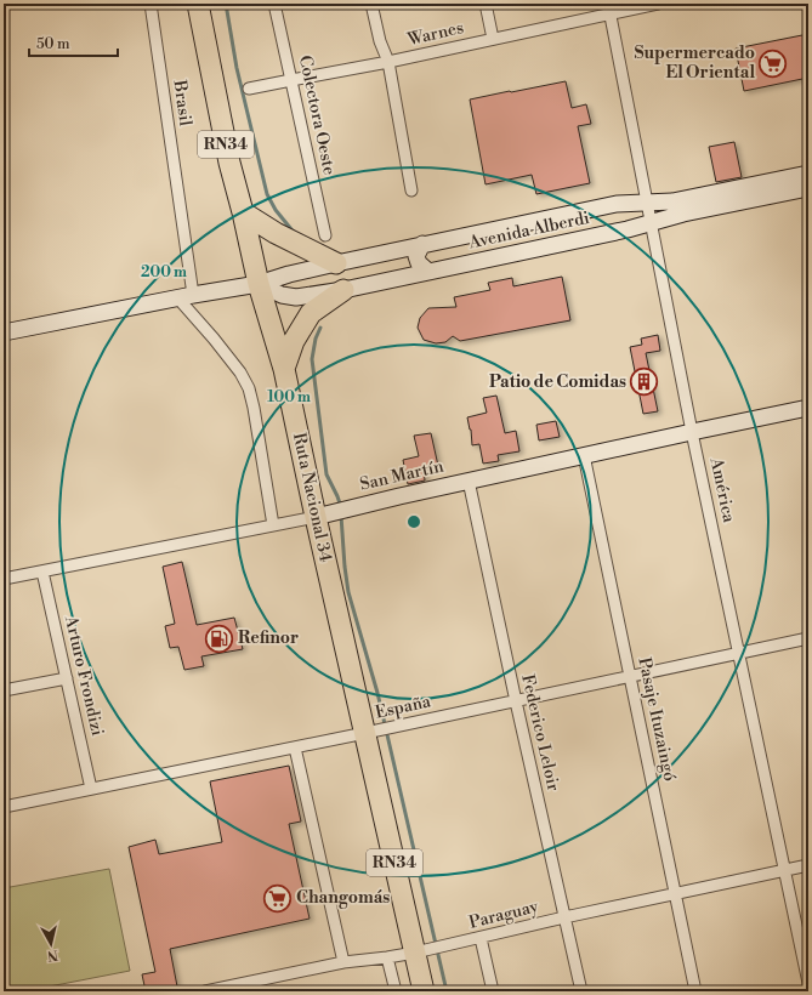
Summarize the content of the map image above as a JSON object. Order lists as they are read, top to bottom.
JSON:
{
  "streets": {
    "highway": ["RN34", "Ruta Nacional 34"],
    "main road": ["Avenida Alberdi", "San Martín"],
    "street": [
      "Warnes",
      "Brasil",
      "Colectora Oeste",
      "América",
      "Arturo Frondizi",
      "España",
      "Pasaje Ituzaingó",
      "Federico Leloir",
      "Paraguay"
    ]
  },
  "crossings": [
    ["Warnes", "Colectora Oeste"],
    ["Warnes", "América"],
    ["Brasil", "Avenida Alberdi"],
    ["Avenida Alberdi", "América"],
    ["Avenida Alberdi", "Ruta Nacional 34"],
    ["San Martín", "América"],
    ["San Martín", "Ruta Nacional 34"],
    ["San Martín", "Arturo Frondizi"],
    ["San Martín", "Pasaje Ituzaingó"],
    ["San Martín", "Federico Leloir"],
    ["América", "España"],
    ["América", "Paraguay"],
    ["Ruta Nacional 34", "España"],
    ["Ruta Nacional 34", "Paraguay"],
    ["Arturo Frondizi", "España"],
    ["España", "Pasaje Ituzaingó"],
    ["España", "Federico Leloir"],
    ["Pasaje Ituzaingó", "Paraguay"],
    ["Federico Leloir", "Paraguay"]
  ],
  "places": {
    "supermarket": ["Supermercado El Oriental", "Changomás"],
    "building": ["Patio de Comidas"],
    "fuel station": ["Refinor"]
  },
  "scale_bar": "50 m",
  "north": "bottom",
  "rings": ["200 m", "100 m"]
}
